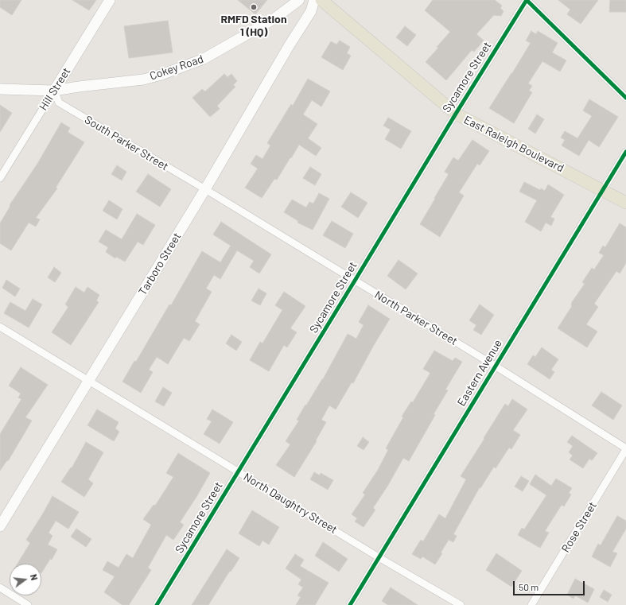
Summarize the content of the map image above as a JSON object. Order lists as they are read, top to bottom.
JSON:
{
  "streets": {
    "main road": ["East Raleigh Boulevard"],
    "street": [
      "Cokey Road",
      "Sycamore Street",
      "Hill Street",
      "South Parker Street",
      "Tarboro Street",
      "North Parker Street",
      "Eastern Avenue",
      "North Daughtry Street",
      "Rose Street"
    ]
  },
  "crossings": [
    ["Cokey Road", "Hill Street"],
    ["Cokey Road", "South Parker Street"],
    ["Sycamore Street", "East Raleigh Boulevard"],
    ["Sycamore Street", "North Parker Street"],
    ["Sycamore Street", "North Daughtry Street"],
    ["Hill Street", "South Parker Street"],
    ["South Parker Street", "Tarboro Street"],
    ["South Parker Street", "North Parker Street"],
    ["East Raleigh Boulevard", "Eastern Avenue"],
    ["Tarboro Street", "North Parker Street"],
    ["Tarboro Street", "North Daughtry Street"],
    ["North Parker Street", "Eastern Avenue"],
    ["North Parker Street", "Rose Street"],
    ["Eastern Avenue", "North Daughtry Street"]
  ],
  "places": ["RMFD Station 1 (HQ)"],
  "scale_bar": "50 m",
  "north": "right"
}
